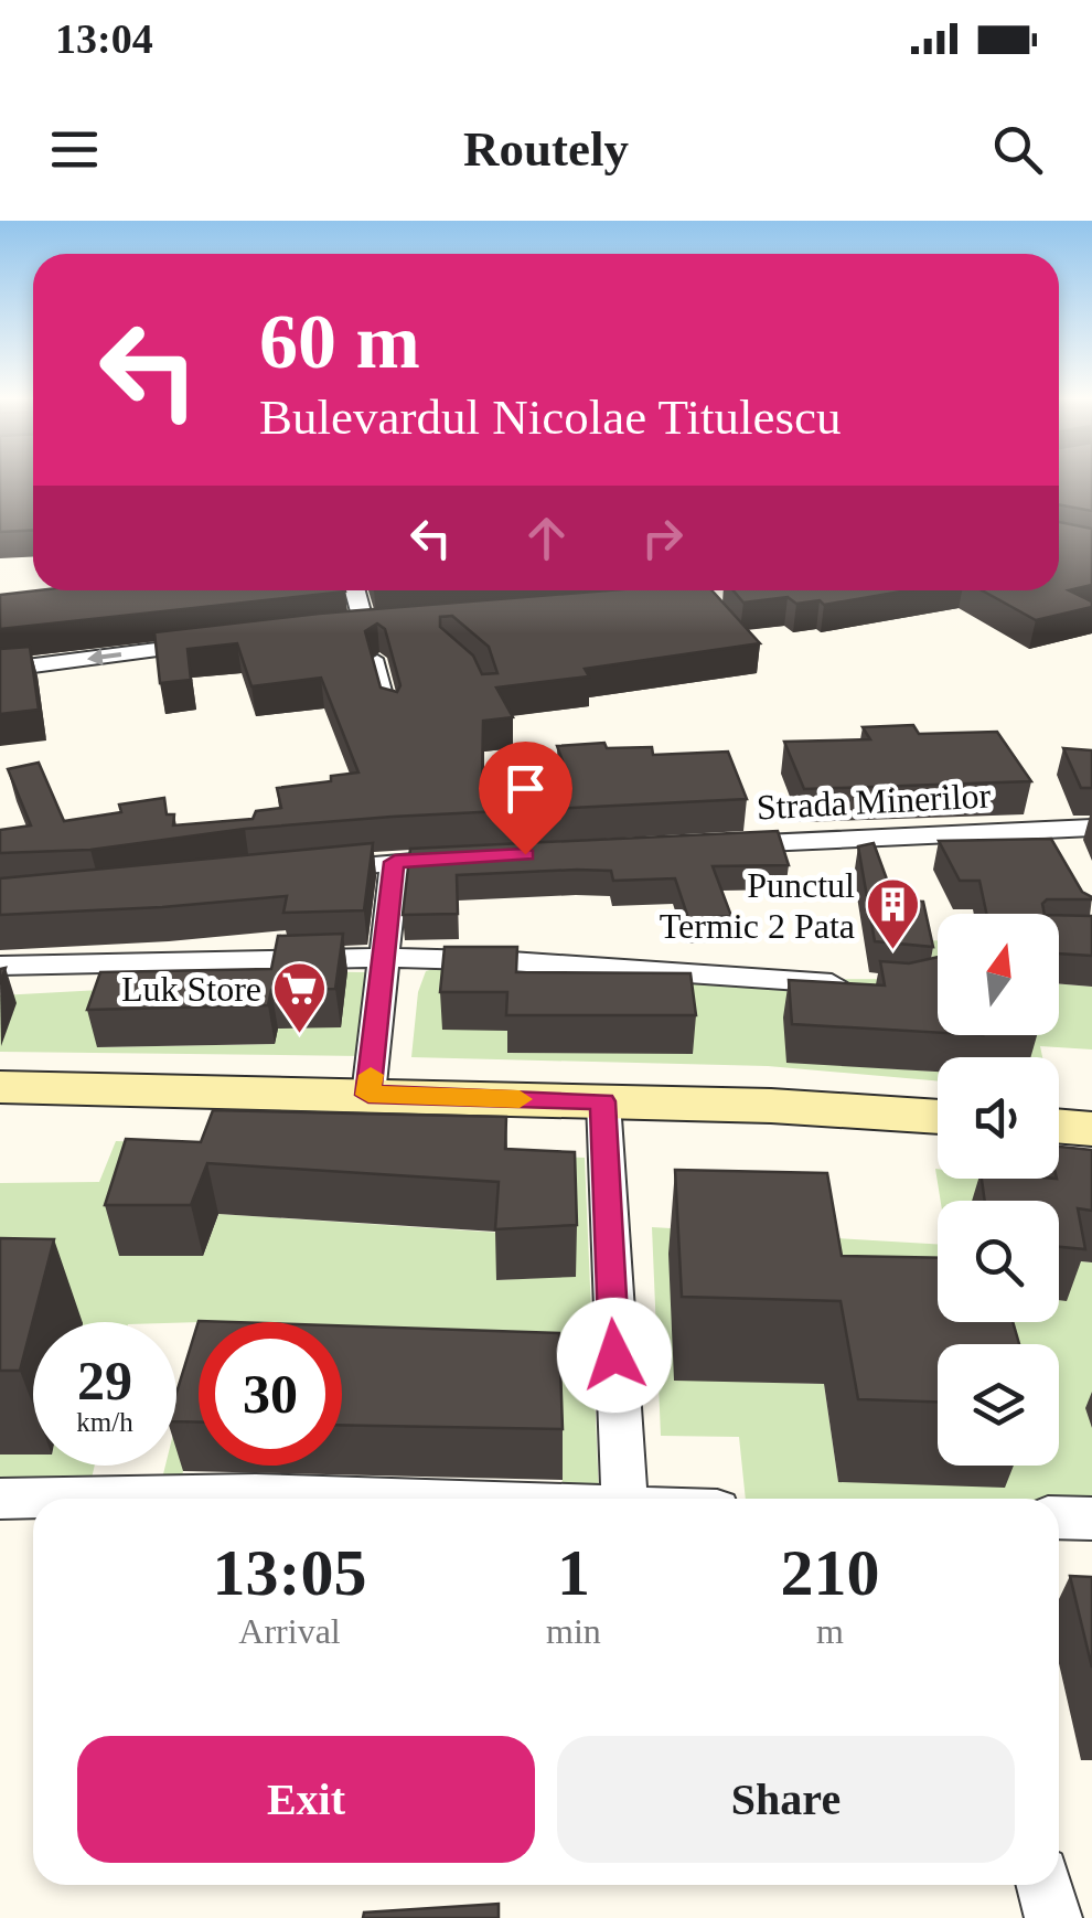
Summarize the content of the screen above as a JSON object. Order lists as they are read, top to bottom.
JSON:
{
  "streets": {
    "street": ["Strada Minerilor"]
  },
  "places": {
    "building": ["Punctul Termic 2 Pata"],
    "supermarket": ["Luk Store"]
  },
  "north": "top",
  "page": {
    "status": "13:04",
    "header": "Routely",
    "turn": ["60 m", "Bulevardul Nicolae Titulescu"],
    "speed": "29 km/h",
    "limit": "30",
    "eta": [
      "13:05",
      "Arrival",
      "1",
      "min",
      "210",
      "m"
    ],
    "buttons": ["Exit", "Share"]
  }
}
